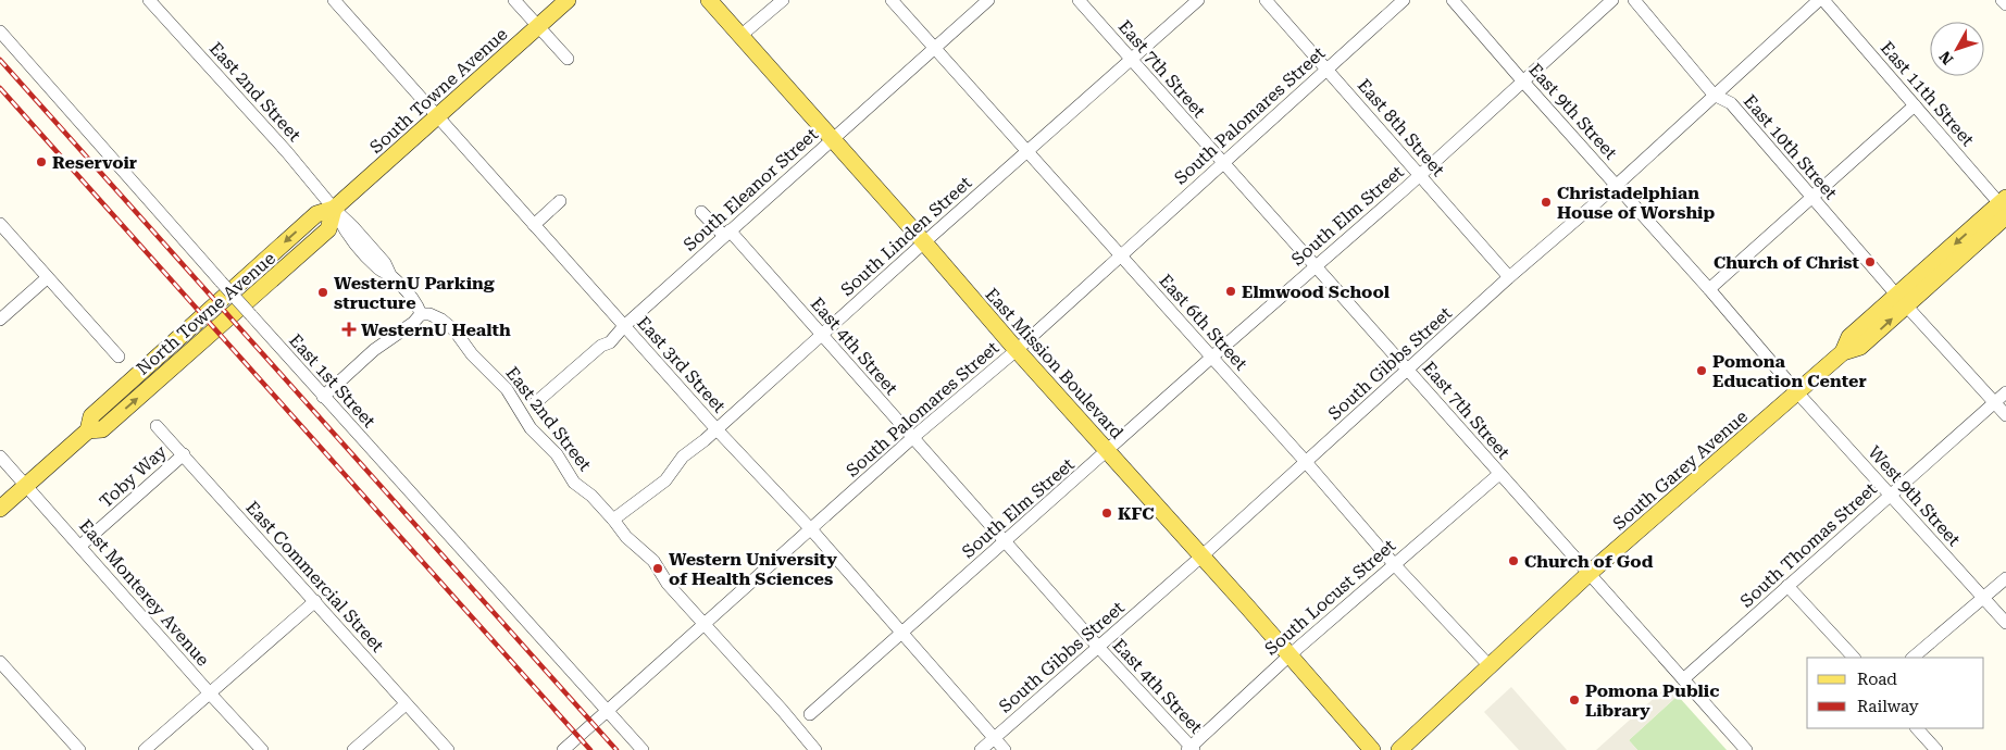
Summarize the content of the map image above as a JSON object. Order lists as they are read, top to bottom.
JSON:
{
  "streets": {
    "main road": [
      "South Towne Avenue",
      "North Towne Avenue",
      "East Mission Boulevard",
      "South Garey Avenue"
    ],
    "street": [
      "East 7th Street",
      "East 2nd Street",
      "East 11th Street",
      "East 9th Street",
      "South Palomares Street",
      "East 8th Street",
      "East 10th Street",
      "South Eleanor Street",
      "South Elm Street",
      "South Linden Street",
      "East 6th Street",
      "East 4th Street",
      "South Gibbs Street",
      "East 3rd Street",
      "East 1st Street",
      "Toby Way",
      "West 9th Street",
      "South Thomas Street",
      "East Commercial Street",
      "East Monterey Avenue",
      "South Locust Street"
    ]
  },
  "crossings": [
    ["East 7th Street", "South Palomares Street"],
    ["East 7th Street", "South Elm Street"],
    ["East 7th Street", "South Linden Street"],
    ["East 7th Street", "South Gibbs Street"],
    ["East 7th Street", "South Garey Avenue"],
    ["East 7th Street", "South Thomas Street"],
    ["East 7th Street", "South Locust Street"],
    ["South Towne Avenue", "East 2nd Street"],
    ["South Towne Avenue", "North Towne Avenue"],
    ["South Towne Avenue", "East 3rd Street"],
    ["East 2nd Street", "South Palomares Street"],
    ["East 2nd Street", "South Linden Street"],
    ["East 2nd Street", "North Towne Avenue"],
    ["East 11th Street", "South Garey Avenue"],
    ["East 9th Street", "South Elm Street"],
    ["East 9th Street", "South Gibbs Street"],
    ["East 9th Street", "South Garey Avenue"],
    ["East 9th Street", "West 9th Street"],
    ["South Palomares Street", "East 8th Street"],
    ["South Palomares Street", "East 6th Street"],
    ["South Palomares Street", "East 4th Street"],
    ["South Palomares Street", "East Mission Boulevard"],
    ["South Palomares Street", "East 3rd Street"],
    ["South Palomares Street", "East 1st Street"],
    ["East 8th Street", "South Elm Street"],
    ["East 8th Street", "South Gibbs Street"],
    ["East 10th Street", "South Gibbs Street"],
    ["East 10th Street", "South Garey Avenue"],
    ["East 10th Street", "South Thomas Street"],
    ["South Eleanor Street", "East 6th Street"],
    ["South Eleanor Street", "East 4th Street"],
    ["South Eleanor Street", "East Mission Boulevard"],
    ["South Eleanor Street", "East 3rd Street"],
    ["South Elm Street", "East 6th Street"],
    ["South Elm Street", "East 4th Street"],
    ["South Elm Street", "East Mission Boulevard"],
    ["South Elm Street", "East 3rd Street"],
    ["South Linden Street", "East 6th Street"],
    ["South Linden Street", "East 4th Street"],
    ["South Linden Street", "East Mission Boulevard"],
    ["South Linden Street", "East 3rd Street"],
    ["North Towne Avenue", "East Monterey Avenue"],
    ["East 6th Street", "South Gibbs Street"],
    ["East 6th Street", "South Garey Avenue"],
    ["East 6th Street", "South Locust Street"],
    ["East 4th Street", "South Gibbs Street"],
    ["East 4th Street", "South Locust Street"],
    ["East Mission Boulevard", "South Gibbs Street"],
    ["East Mission Boulevard", "South Locust Street"],
    ["South Gibbs Street", "East 3rd Street"],
    ["South Garey Avenue", "West 9th Street"],
    ["Toby Way", "East Commercial Street"],
    ["Toby Way", "East Monterey Avenue"],
    ["West 9th Street", "South Thomas Street"]
  ],
  "places": {
    "other": [
      "Reservoir",
      "Christadelphian House of Worship",
      "Church of Christ",
      "Elmwood School",
      "WesternU Parking structure",
      "Pomona Education Center",
      "KFC",
      "Church of God",
      "Western University of Health Sciences",
      "Pomona Public Library"
    ],
    "health": ["WesternU Health"]
  },
  "legend": ["Road", "Railway"],
  "north": "bottom left"
}
